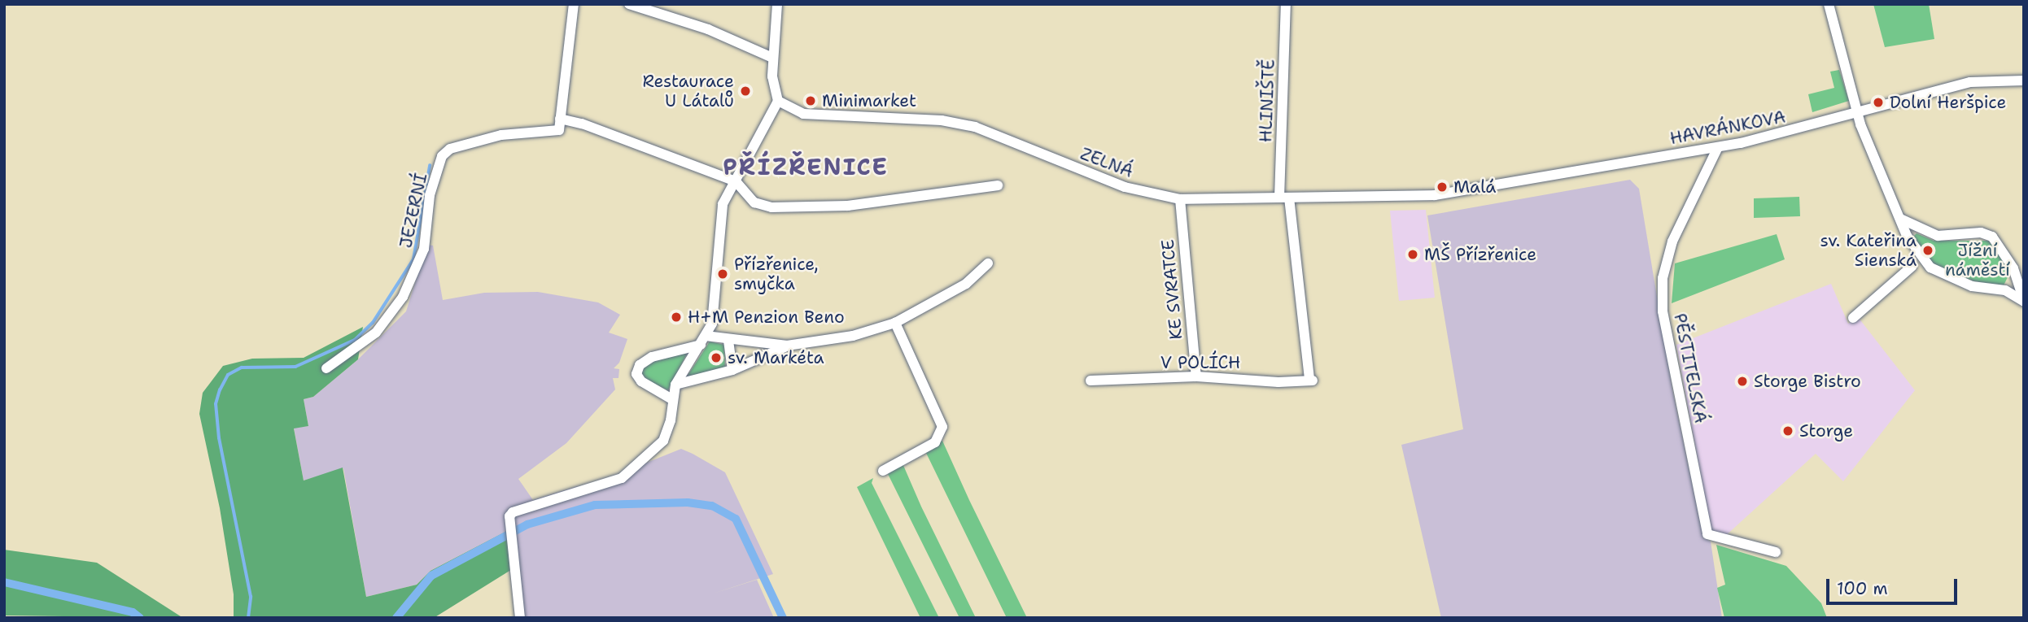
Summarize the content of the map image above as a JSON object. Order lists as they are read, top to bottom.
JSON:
{
  "streets": {
    "street": [
      "HLINIŠTĚ",
      "HAVRÁNKOVA",
      "ZELNÁ",
      "JEZERNÍ",
      "KE SVRATCE",
      "V POLÍCH",
      "PĚSTITELSKÁ"
    ]
  },
  "crossings": [
    ["HLINIŠTĚ", "ZELNÁ"],
    ["HLINIŠTĚ", "V POLÍCH"],
    ["HAVRÁNKOVA", "ZELNÁ"],
    ["HAVRÁNKOVA", "PĚSTITELSKÁ"],
    ["ZELNÁ", "KE SVRATCE"],
    ["ZELNÁ", "V POLÍCH"],
    ["KE SVRATCE", "V POLÍCH"]
  ],
  "districts": ["PŘÍZŘENICE"],
  "parks": ["Jížní náměstí"],
  "places": [
    "Restaurace U Látalů",
    "Minimarket",
    "Dolní Heršpice",
    "Malá",
    "sv. Kateřina Sienská",
    "MŠ Přízřenice",
    "Přízřenice, smyčka",
    "H+M Penzion Beno",
    "sv. Markéta",
    "Storge Bistro",
    "Storge"
  ],
  "scale_bar": "100 m"
}
